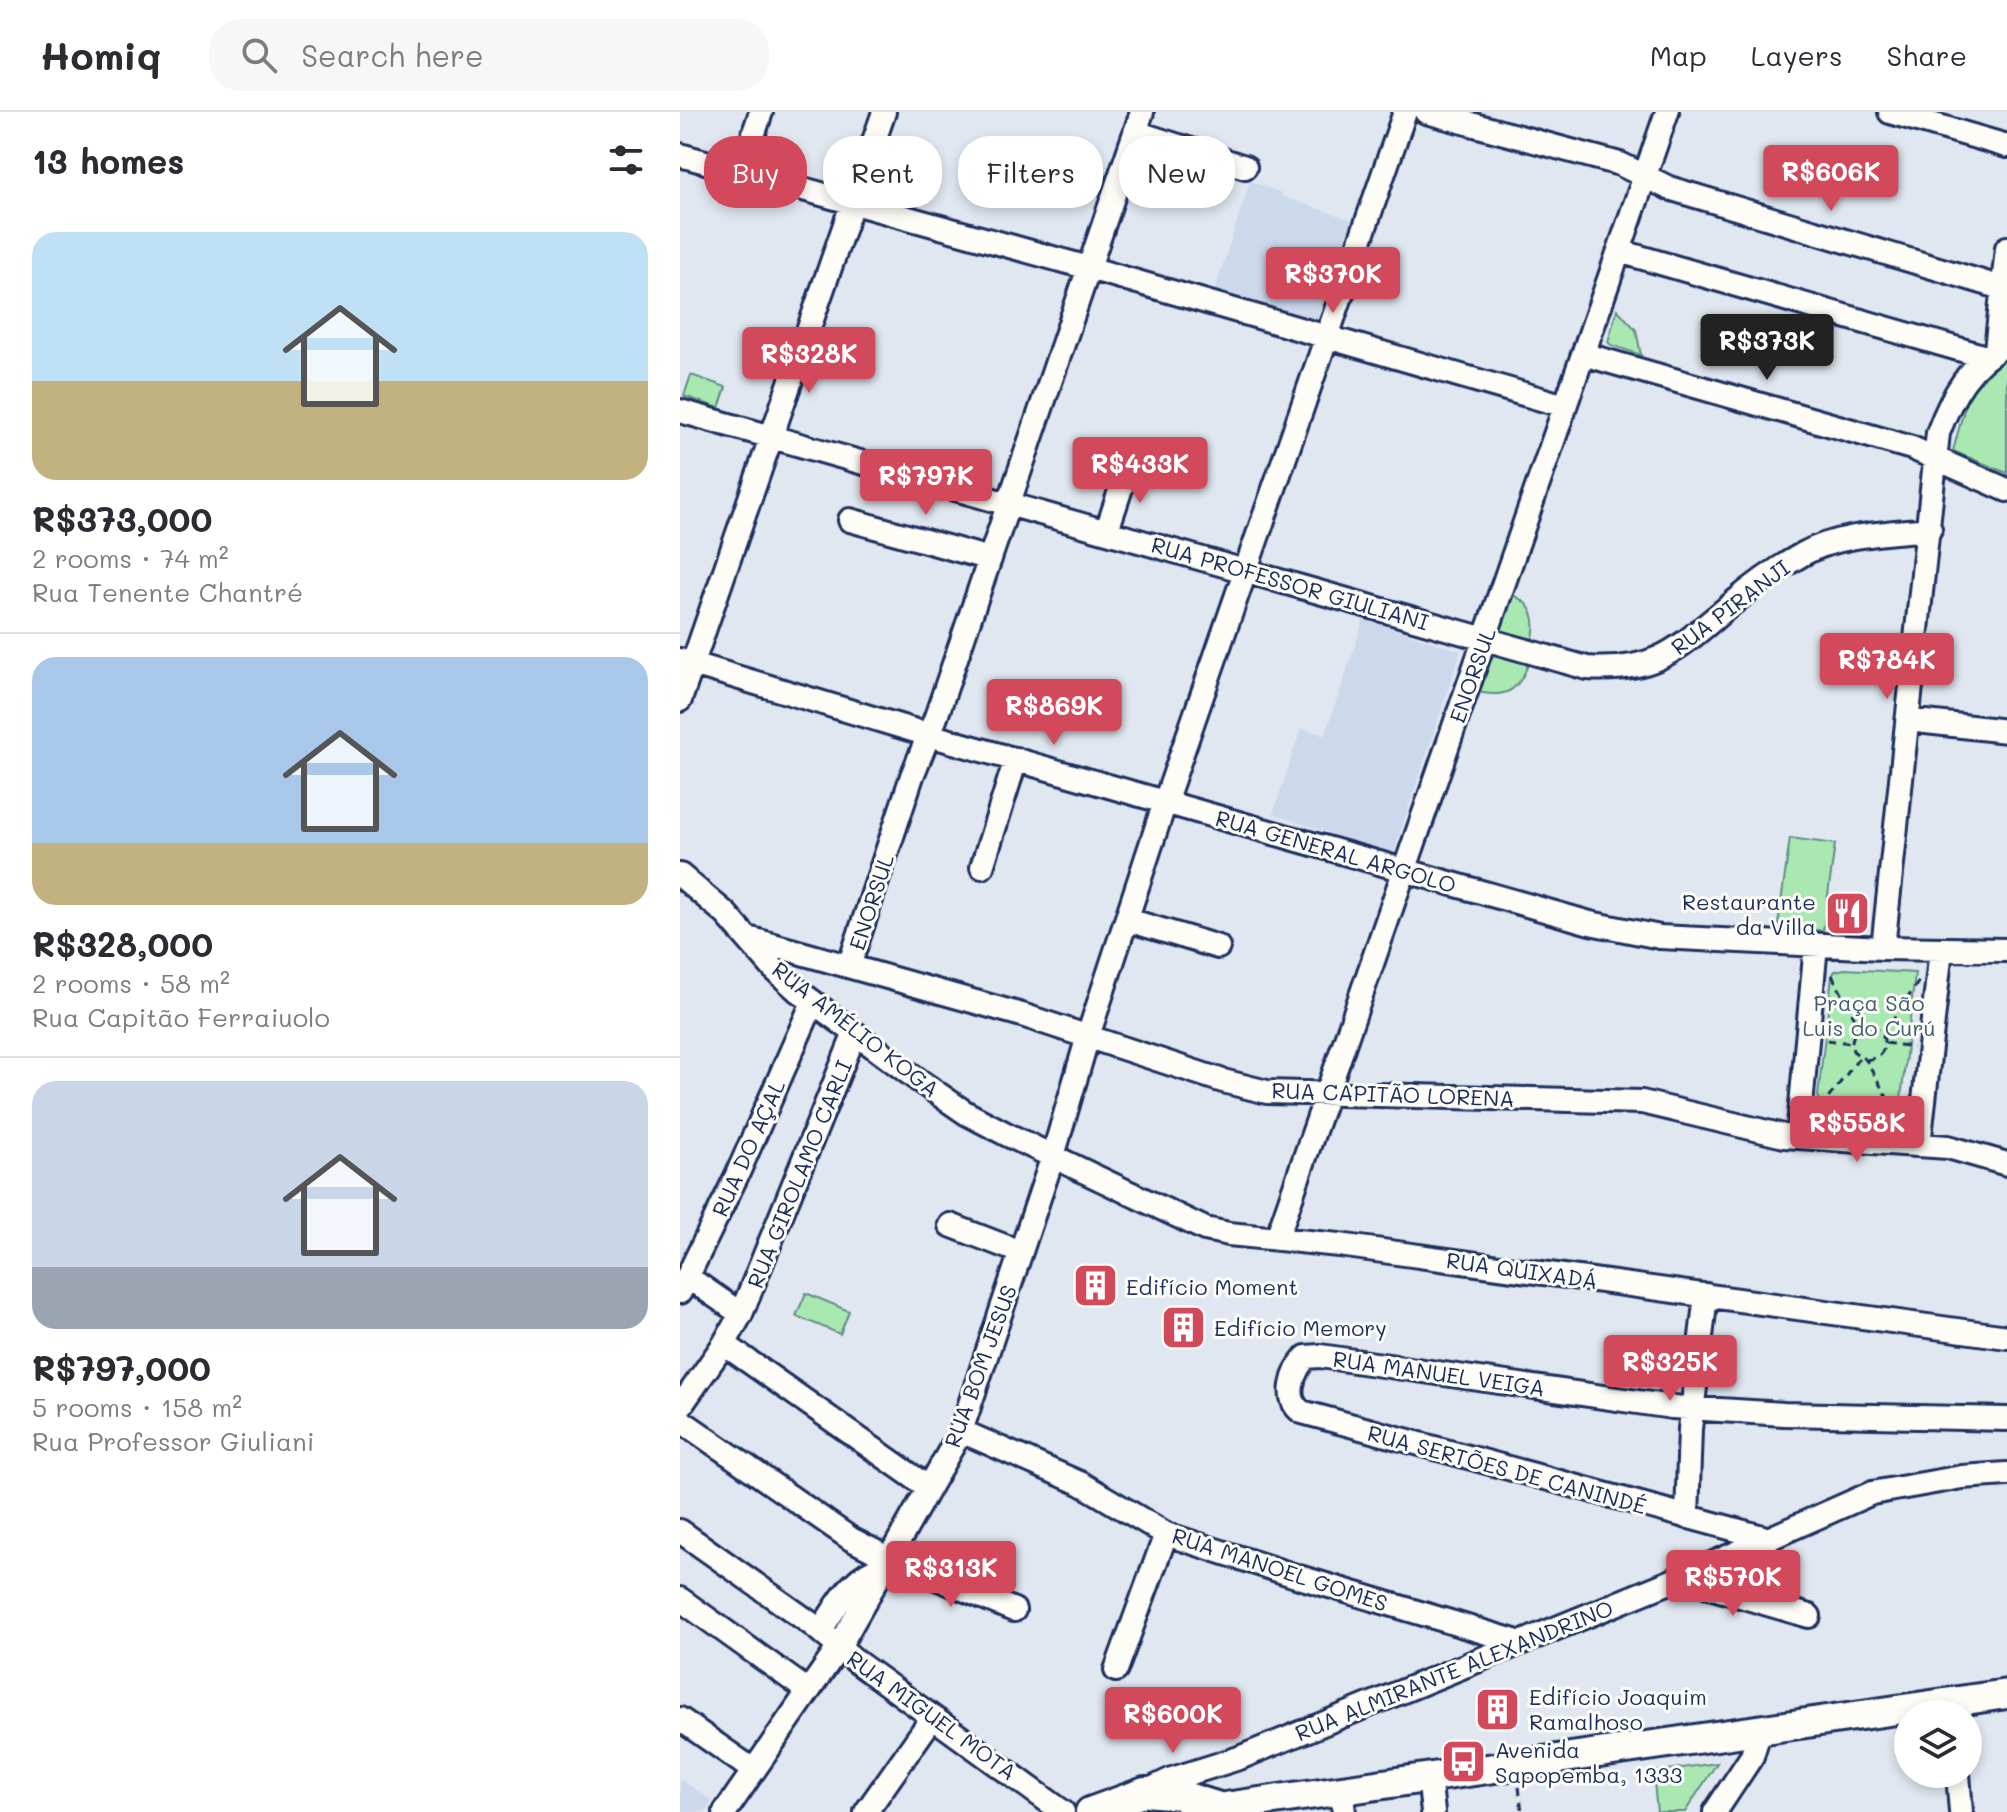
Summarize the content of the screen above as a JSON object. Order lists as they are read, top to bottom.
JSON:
{
  "streets": {
    "street": [
      "RUA PROFESSOR GIULIANI",
      "RUA PIRANJI",
      "ENORSUL",
      "RUA GENERAL ARGOLO",
      "RUA AMÉLIO KOGA",
      "RUA CAPITÃO LORENA",
      "RUA DO AÇAL",
      "RUA GIROLAMO CARLI",
      "RUA QUIXADÁ",
      "RUA BOM JESUS",
      "RUA MANUEL VEIGA",
      "RUA SERTÕES DE CANINDÉ",
      "RUA MANOEL GOMES",
      "RUA ALMIRANTE ALEXANDRINO",
      "RUA MIGUEL MOTA"
    ]
  },
  "crossings": [
    ["RUA PROFESSOR GIULIANI", "RUA PIRANJI"],
    ["RUA PROFESSOR GIULIANI", "ENORSUL"],
    ["RUA PIRANJI", "ENORSUL"],
    ["ENORSUL", "RUA GENERAL ARGOLO"],
    ["ENORSUL", "RUA CAPITÃO LORENA"],
    ["ENORSUL", "RUA QUIXADÁ"],
    ["RUA AMÉLIO KOGA", "RUA CAPITÃO LORENA"],
    ["RUA AMÉLIO KOGA", "RUA DO AÇAL"],
    ["RUA AMÉLIO KOGA", "RUA GIROLAMO CARLI"],
    ["RUA AMÉLIO KOGA", "RUA QUIXADÁ"],
    ["RUA AMÉLIO KOGA", "RUA BOM JESUS"],
    ["RUA DO AÇAL", "RUA GIROLAMO CARLI"],
    ["RUA QUIXADÁ", "RUA BOM JESUS"],
    ["RUA BOM JESUS", "RUA MANOEL GOMES"],
    ["RUA BOM JESUS", "RUA MIGUEL MOTA"],
    ["RUA MANUEL VEIGA", "RUA SERTÕES DE CANINDÉ"],
    ["RUA SERTÕES DE CANINDÉ", "RUA ALMIRANTE ALEXANDRINO"],
    ["RUA MANOEL GOMES", "RUA ALMIRANTE ALEXANDRINO"]
  ],
  "parks": ["Praça São Luis do Curú"],
  "places": {
    "restaurant": ["Restaurante da Villa"],
    "building": ["Edifício Moment", "Edifício Memory", "Edifício Joaquim Ramalhoso"],
    "bus stop": ["Avenida Sapopemba, 1333"]
  },
  "page": {
    "header": "Homiq",
    "search": "Search here",
    "nav": ["Map", "Layers", "Share"],
    "heading": "13 homes",
    "chip": [
      "Buy",
      "Rent",
      "Filters",
      "New"
    ],
    "price": [
      "R$606K",
      "R$370K",
      "R$373K",
      "R$328K",
      "R$433K",
      "R$797K",
      "R$784K",
      "R$869K",
      "R$558K",
      "R$325K",
      "R$313K",
      "R$570K",
      "R$600K"
    ],
    "list": [
      {
        "name": "R$373,000",
        "note": "2 rooms · 74 m² · Rua Tenente Chantré"
      },
      {
        "name": "R$328,000",
        "note": "2 rooms · 58 m² · Rua Capitão Ferraiuolo"
      },
      {
        "name": "R$797,000",
        "note": "5 rooms · 158 m² · Rua Professor Giuliani"
      }
    ]
  }
}
